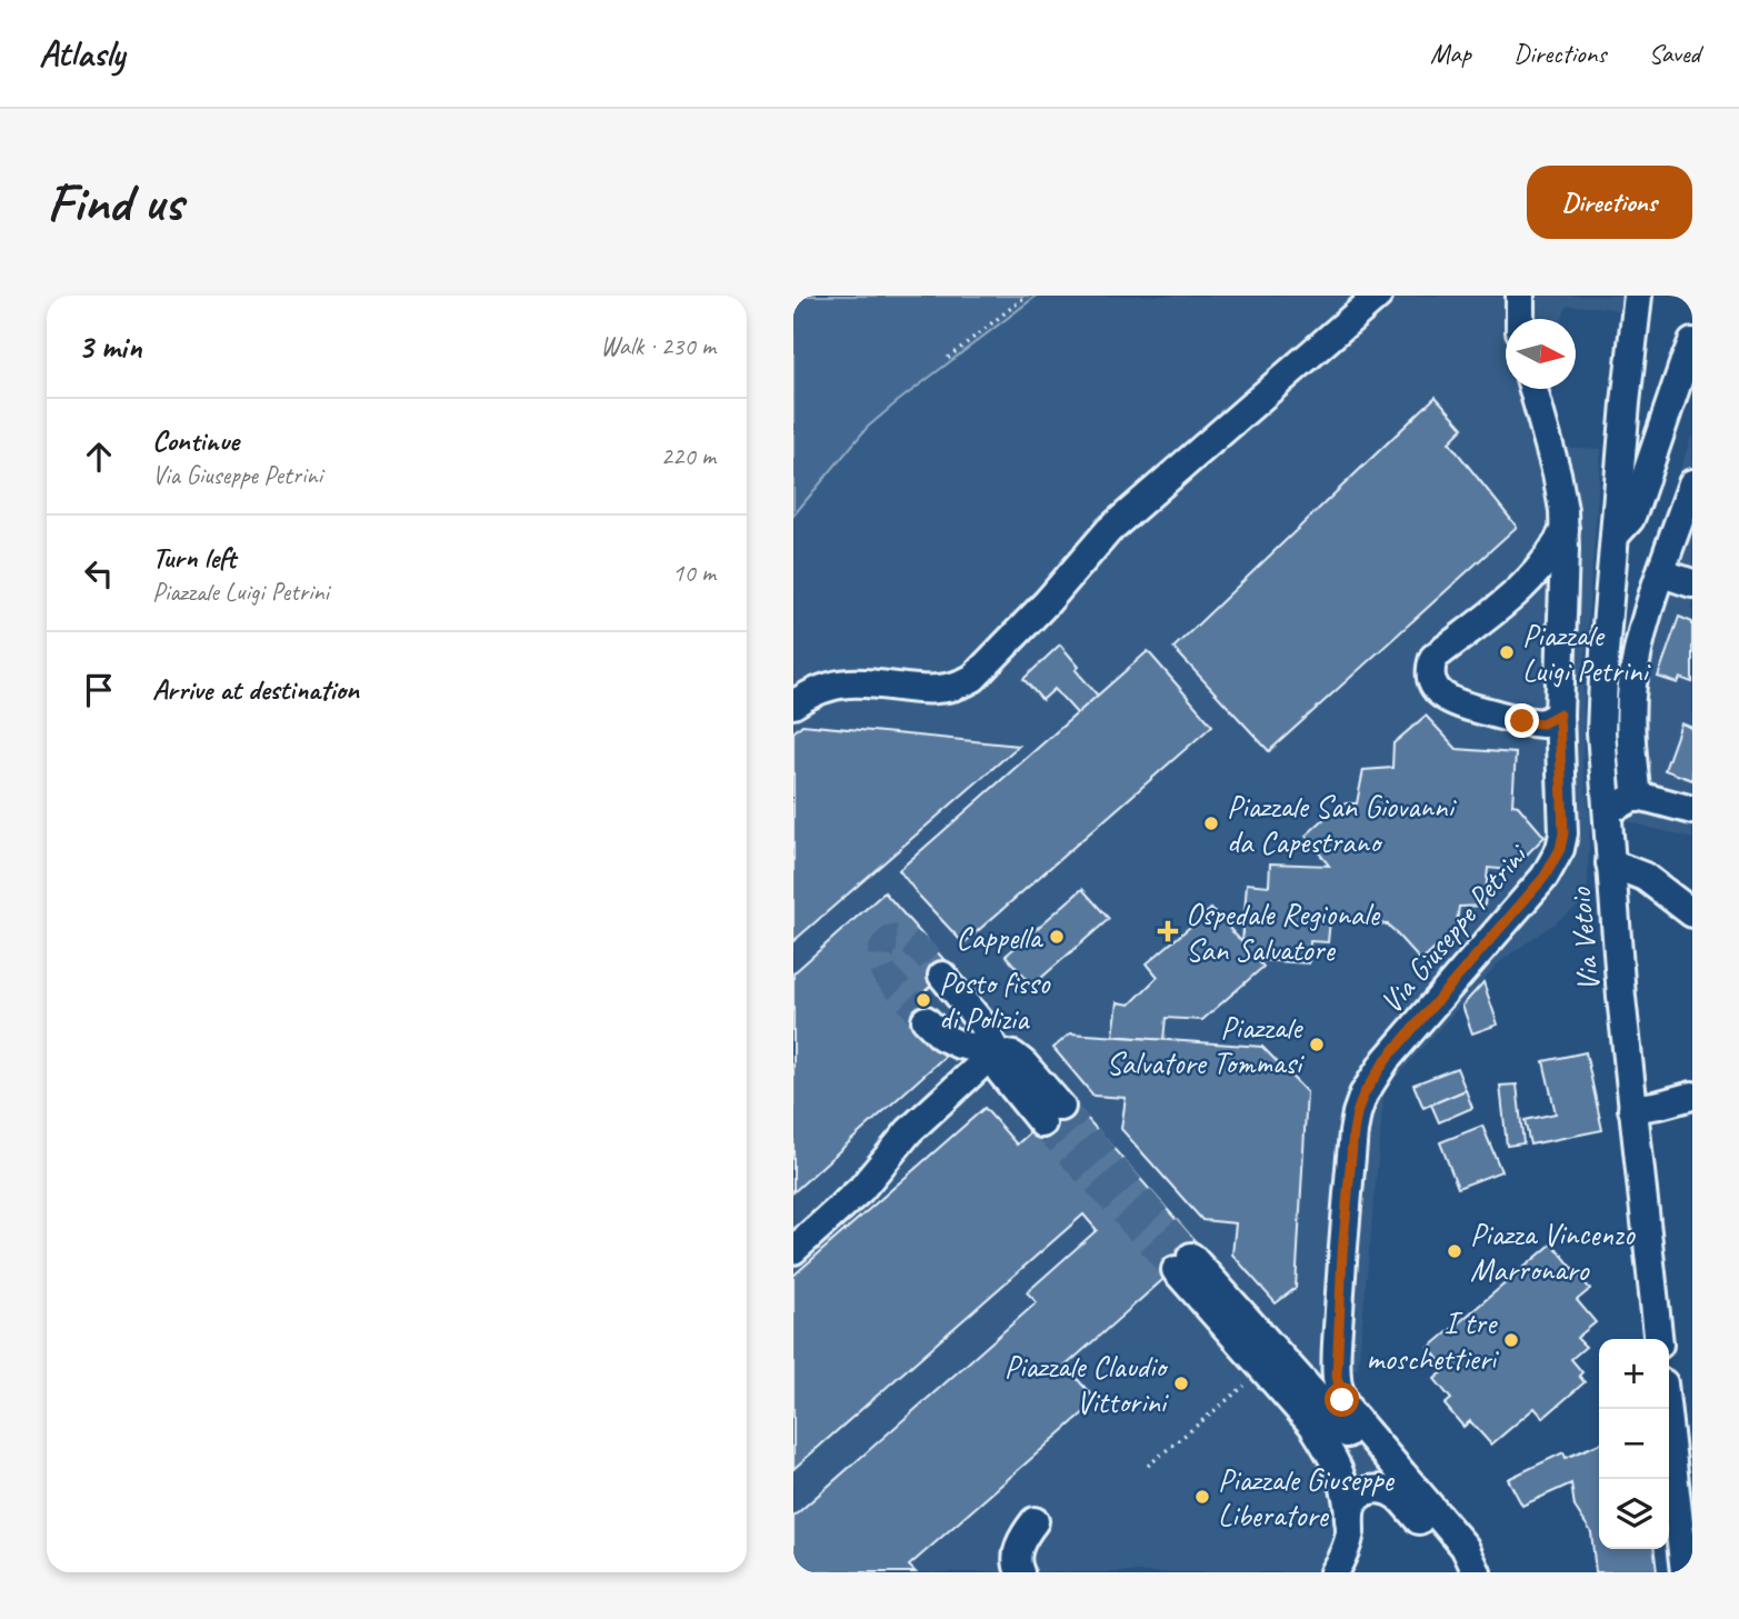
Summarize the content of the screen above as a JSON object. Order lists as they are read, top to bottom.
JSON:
{
  "streets": {
    "street": ["Via Giuseppe Petrini", "Via Vetoio"]
  },
  "places": {
    "other": [
      "Piazzale Luigi Petrini",
      "Piazzale San Giovanni da Capestrano",
      "Cappella",
      "Posto fisso di Polizia",
      "Piazzale Salvatore Tommasi",
      "Piazza Vincenzo Marronaro",
      "I tre moschettieri",
      "Piazzale Claudio Vittorini",
      "Piazzale Giuseppe Liberatore"
    ],
    "health": ["Ospedale Regionale San Salvatore"]
  },
  "north": "right",
  "page": {
    "header": "Atlasly",
    "nav": ["Map", "Directions", "Saved"],
    "buttons": "Directions",
    "title": "Find us",
    "heading": ["3 min", "Walk · 230 m"],
    "list": [
      ["Continue", "Via Giuseppe Petrini", "220 m"],
      ["Turn left", "Piazzale Luigi Petrini", "10 m"],
      "Arrive at destination"
    ],
    "map_buttons": ["+", "−"]
  }
}
